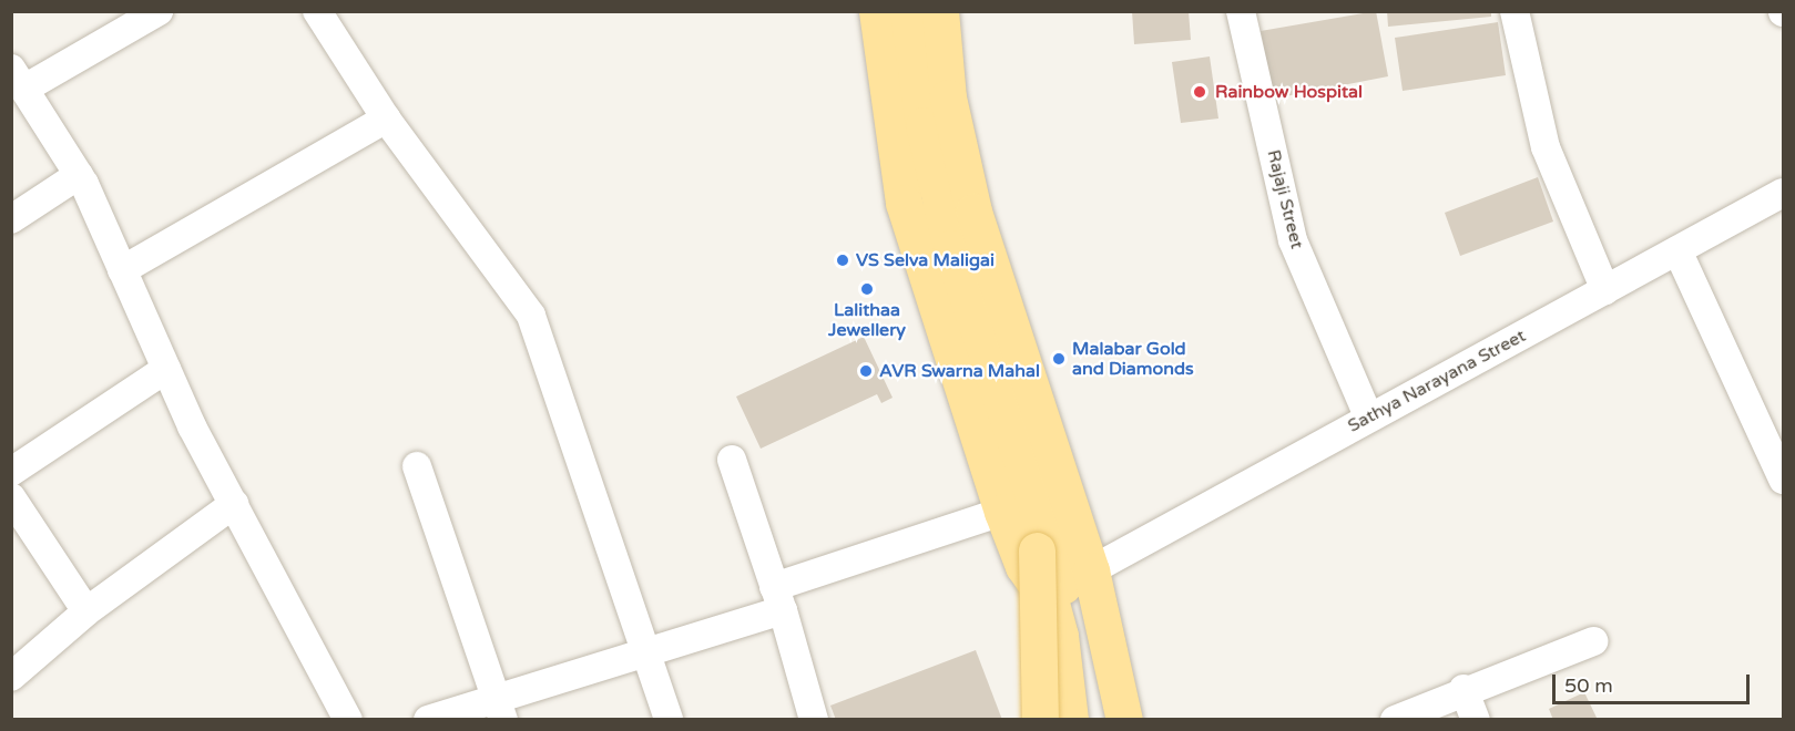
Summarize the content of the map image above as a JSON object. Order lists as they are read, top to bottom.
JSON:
{
  "streets": {
    "street": ["Rajaji Street", "Sathya Narayana Street"]
  },
  "crossings": [
    ["Rajaji Street", "Sathya Narayana Street"]
  ],
  "places": [
    "Rainbow Hospital",
    "VS Selva Maligai",
    "Lalithaa Jewellery",
    "Malabar Gold and Diamonds",
    "AVR Swarna Mahal"
  ],
  "scale_bar": "50 m"
}
